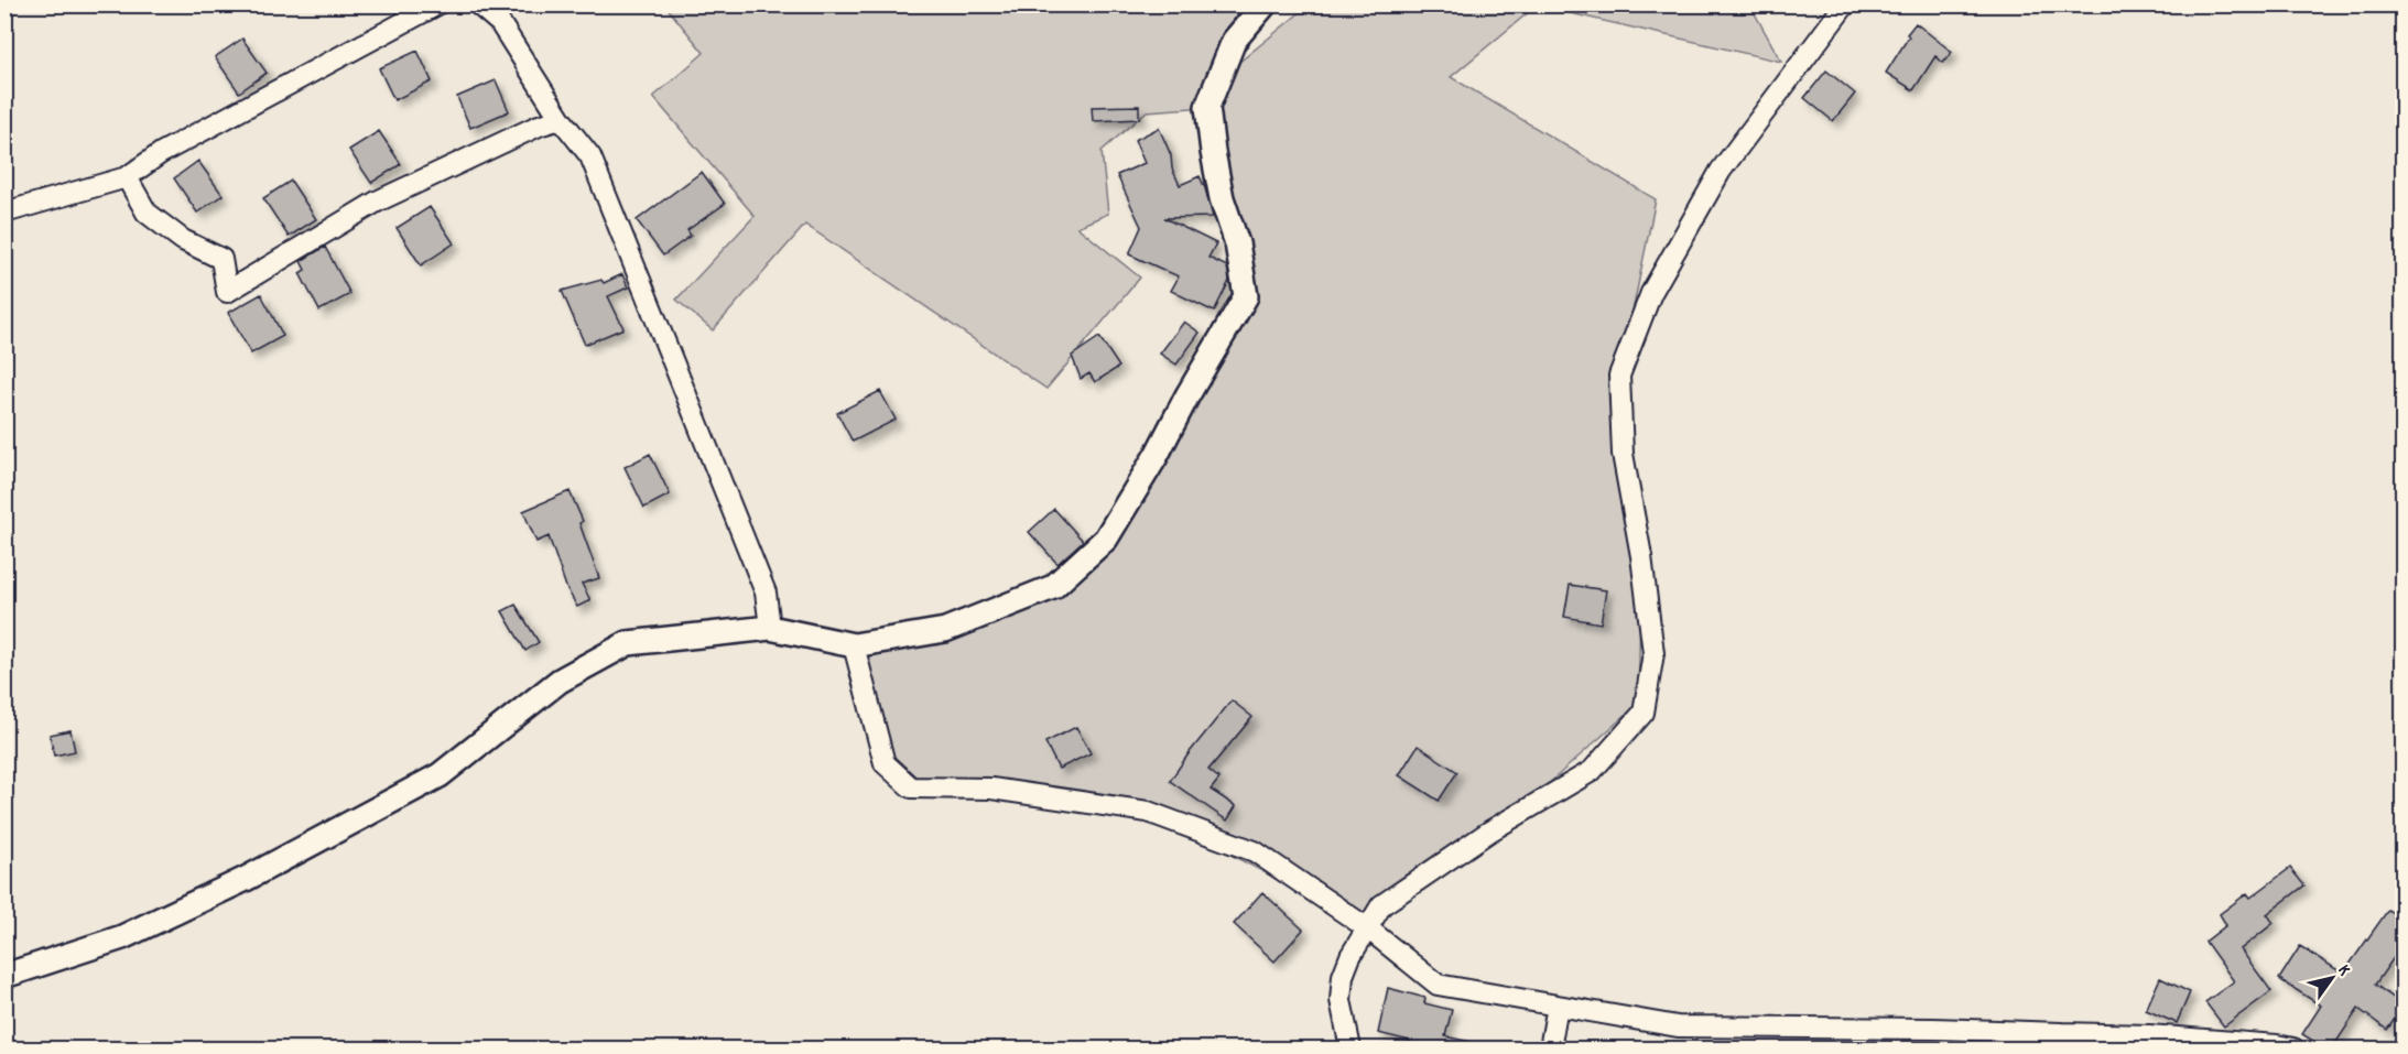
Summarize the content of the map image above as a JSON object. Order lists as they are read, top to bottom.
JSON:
{
  "north": "top right"
}
